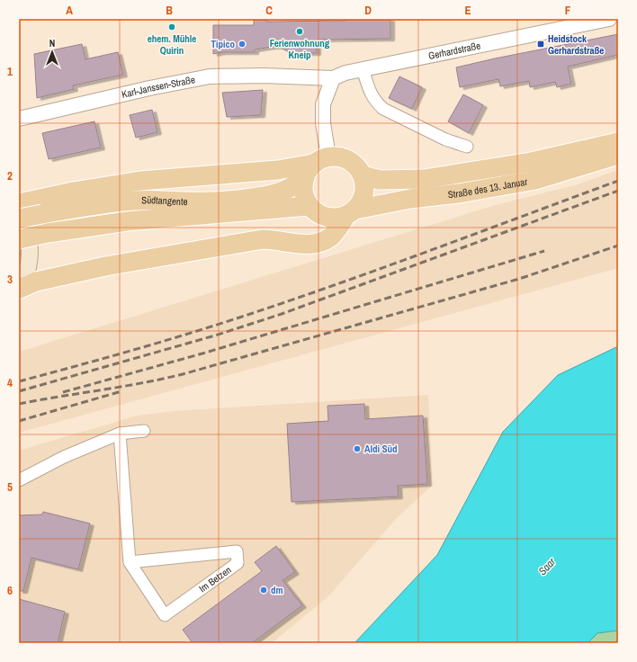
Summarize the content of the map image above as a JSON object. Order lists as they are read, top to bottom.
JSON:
{
  "streets": {
    "main road": ["Straße des 13. Januar", "Südtangente"],
    "street": ["Gerhardstraße", "Karl-Janssen-Straße", "Im Betzen"]
  },
  "crossings": [
    ["Gerhardstraße", "Karl-Janssen-Straße"],
    ["Straße des 13. Januar", "Südtangente"]
  ],
  "water": ["Saar"],
  "places": {
    "other": [
      "ehem. Mühle Quirin",
      "Ferienwohnung Kneip",
      "Tipico",
      "Aldi Süd",
      "dm"
    ],
    "transit": ["Heidstock Gerhardstraße"]
  },
  "north": "top",
  "grid": {
    "columns": [
      "A",
      "B",
      "C",
      "D",
      "E",
      "F"
    ],
    "rows": [
      "1",
      "2",
      "3",
      "4",
      "5",
      "6"
    ]
  }
}
